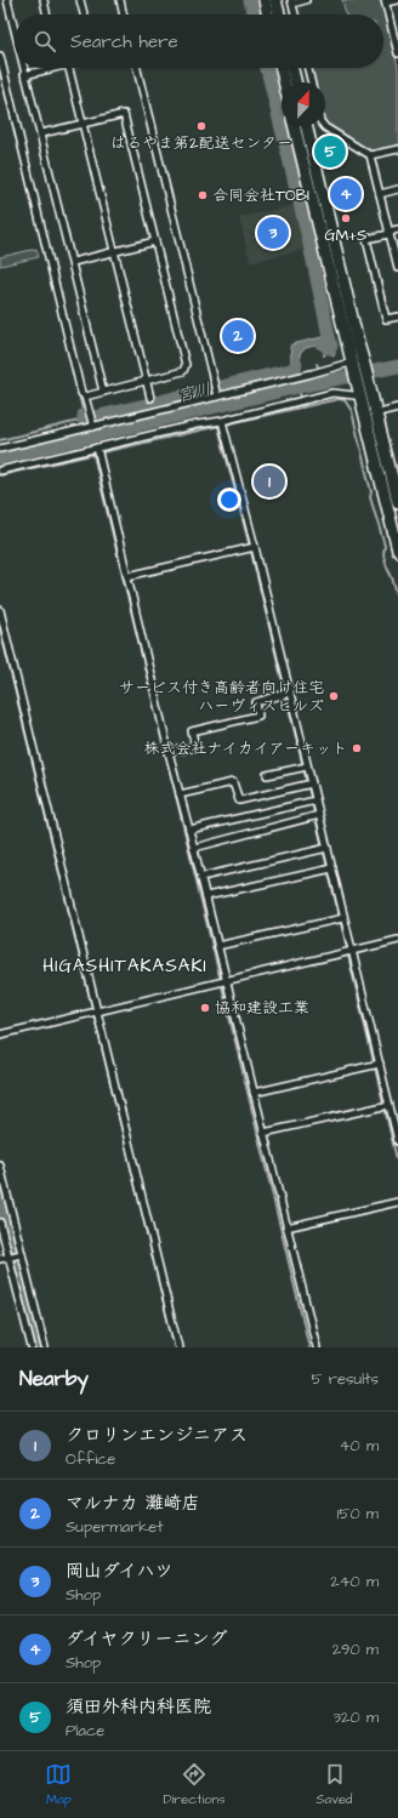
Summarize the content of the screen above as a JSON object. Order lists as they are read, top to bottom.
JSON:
{
  "districts": ["HIGASHITAKASAKI"],
  "water": ["宮川"],
  "places": [
    "はるやま第2配送センター",
    "合同会社TOBI",
    "GM+S",
    "サービス付き高齢者向け住宅 ハーヴィスヒルズ",
    "株式会社ナイカイアーキット",
    "協和建設工業"
  ],
  "north": "top",
  "page": {
    "search": "Search here",
    "pins": [
      "5",
      "4",
      "3",
      "2",
      "1"
    ],
    "heading": ["Nearby", "5 results"],
    "list": [
      {
        "mark": "1",
        "name": "クロリンエンジニアス",
        "note": "Office",
        "value": "40 m"
      },
      {
        "mark": "2",
        "name": "マルナカ 灘崎店",
        "note": "Supermarket",
        "value": "150 m"
      },
      {
        "mark": "3",
        "name": "岡山ダイハツ",
        "note": "Shop",
        "value": "240 m"
      },
      {
        "mark": "4",
        "name": "ダイヤクリーニング",
        "note": "Shop",
        "value": "290 m"
      },
      {
        "mark": "5",
        "name": "須田外科内科医院",
        "note": "Place",
        "value": "320 m"
      }
    ],
    "nav": ["Map", "Directions", "Saved"]
  }
}
